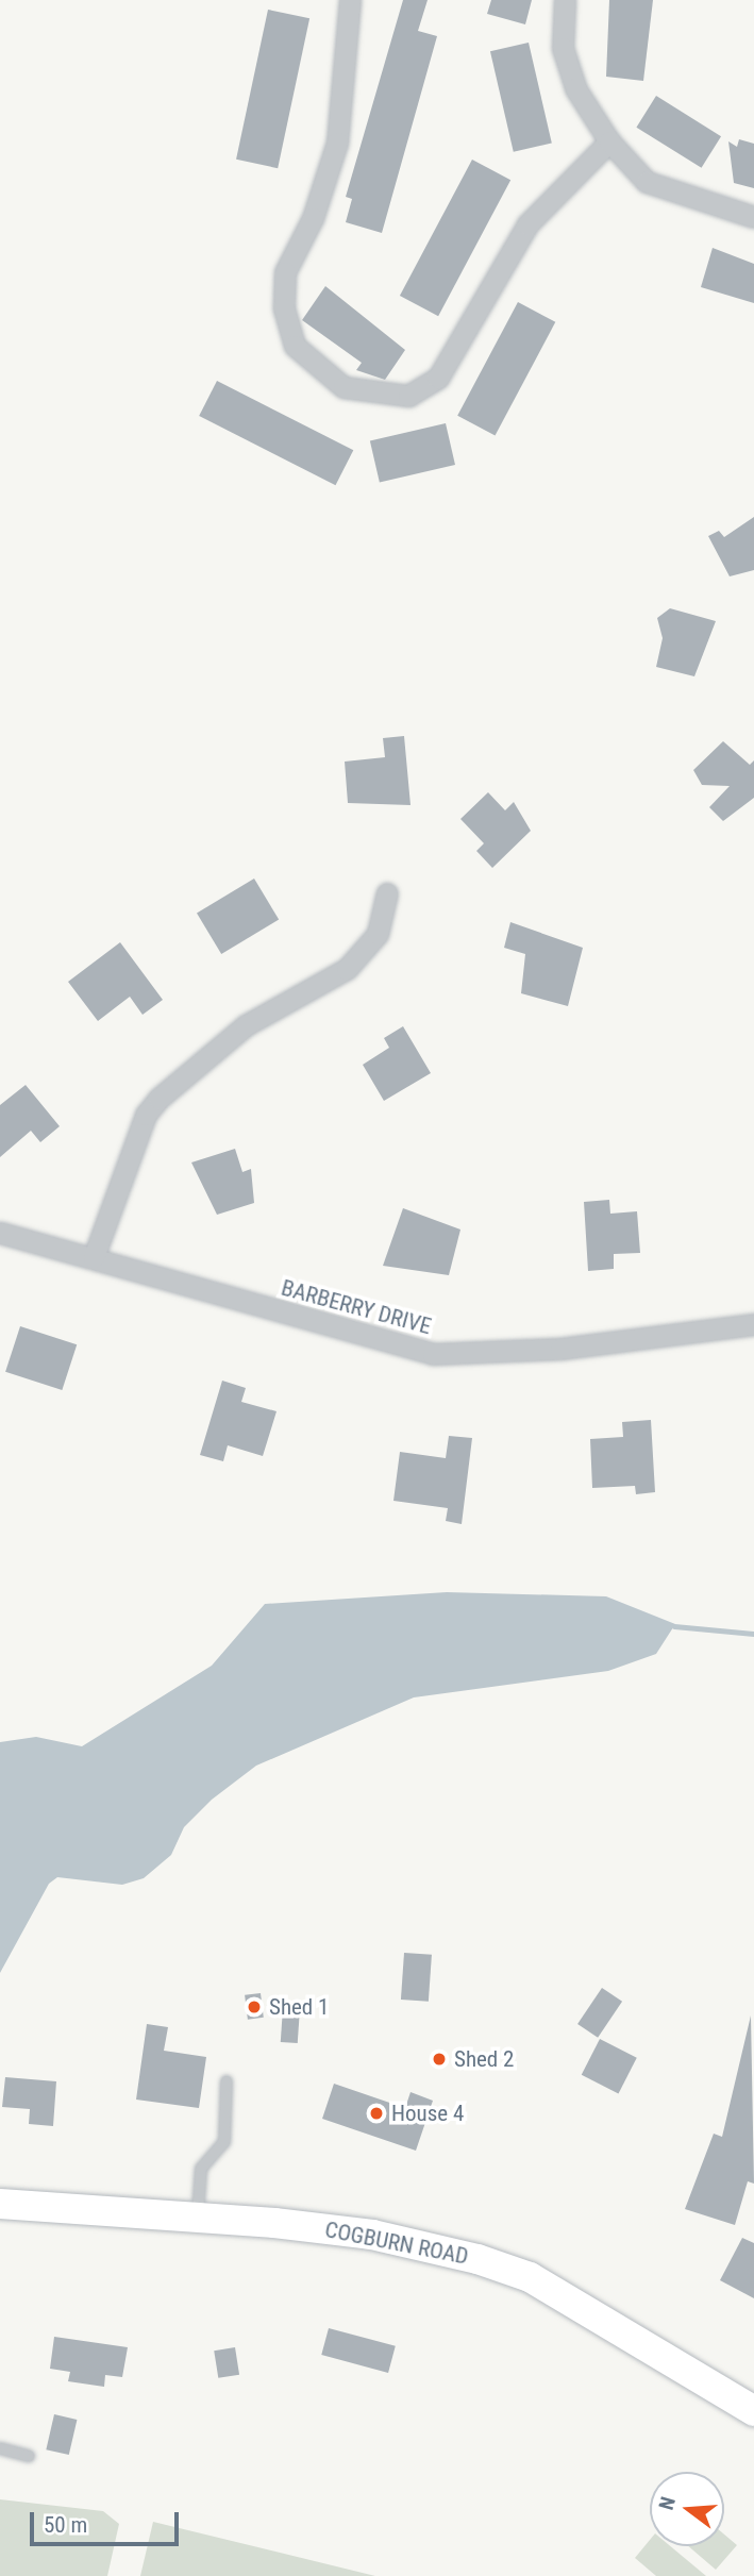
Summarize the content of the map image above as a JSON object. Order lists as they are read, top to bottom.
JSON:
{
  "streets": {
    "street": ["BARBERRY DRIVE", "COGBURN ROAD"]
  },
  "places": ["Shed 1", "Shed 2", "House 4"],
  "scale_bar": "50 m",
  "north": "left"
}
